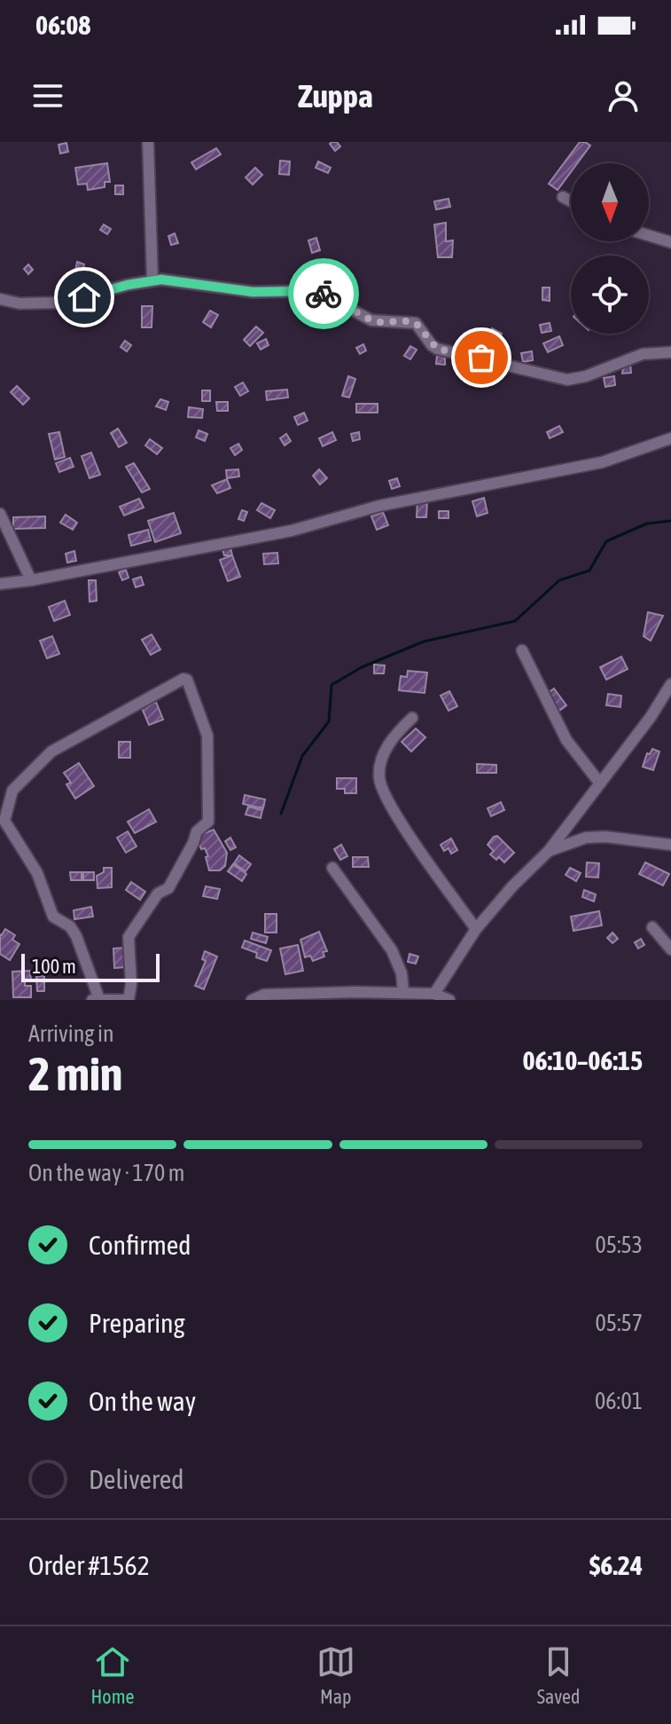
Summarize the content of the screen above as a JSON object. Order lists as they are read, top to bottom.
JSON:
{
  "scale_bar": "100 m",
  "north": "bottom",
  "page": {
    "status": "06:08",
    "header": "Zuppa",
    "scale": "100 m",
    "heading": ["2 min", "Arriving in", "06:10–06:15"],
    "panel": ["Order #1562", "$6.24"],
    "bar": "On the way · 170 m",
    "list": [
      ["Confirmed", "05:53"],
      ["Preparing", "05:57"],
      ["On the way", "06:01"],
      "Delivered"
    ],
    "tabs": ["Home", "Map", "Saved"]
  }
}
